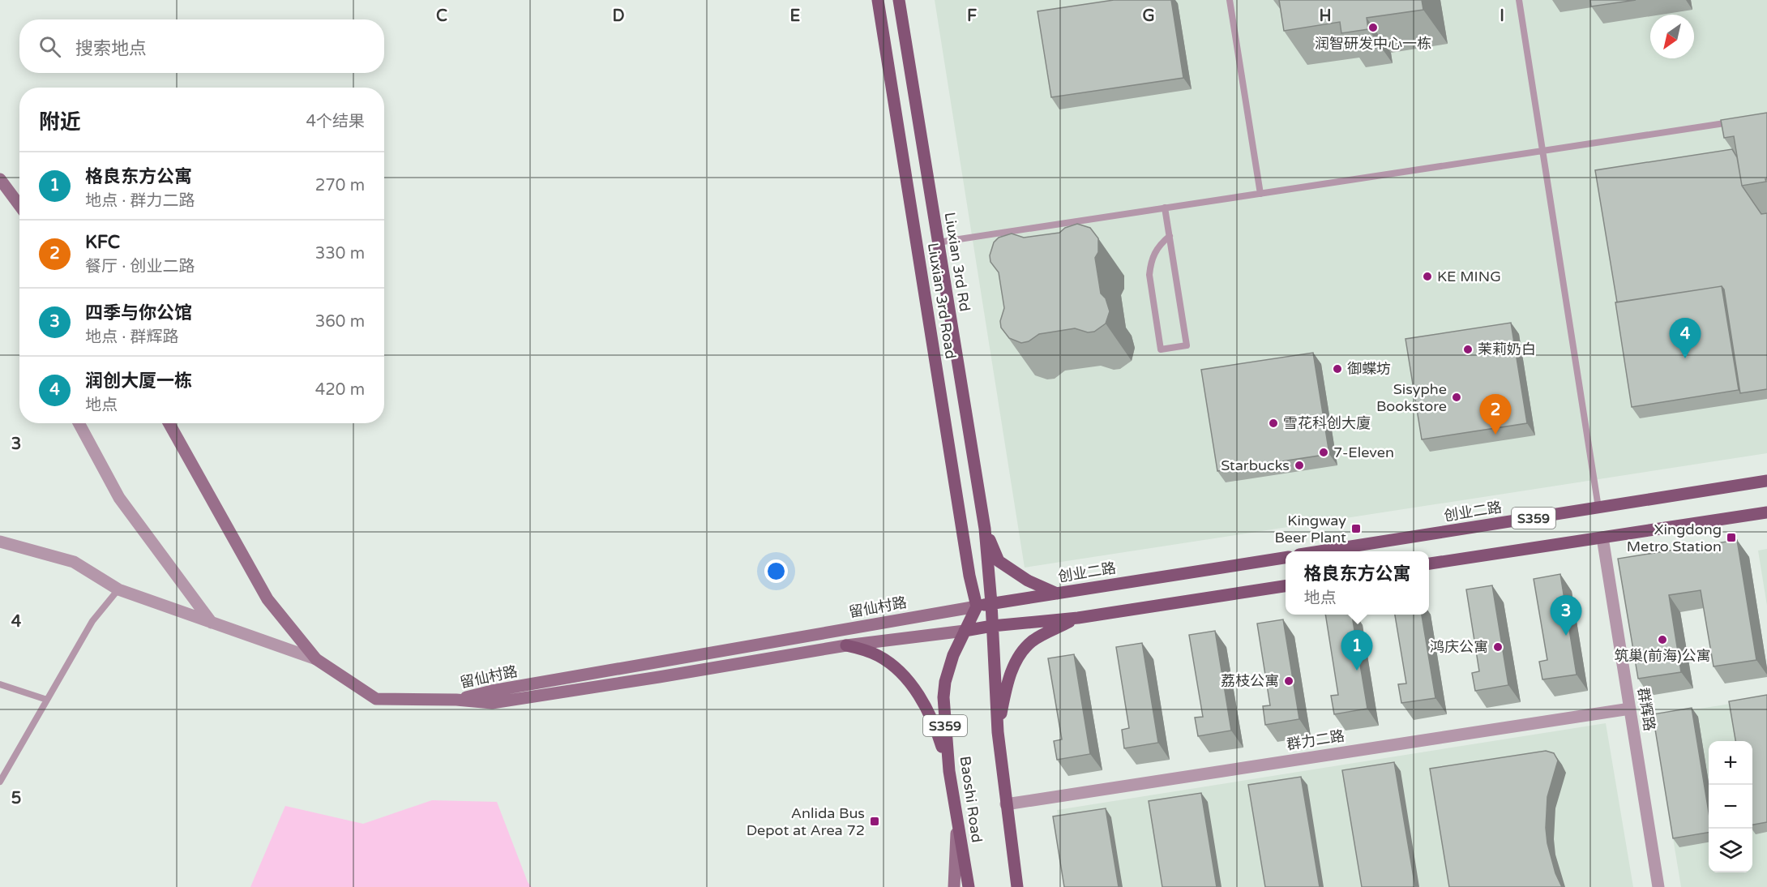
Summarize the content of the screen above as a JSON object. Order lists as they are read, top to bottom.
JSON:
{
  "streets": {
    "main road": [
      "Liuxian 3rd Rd",
      "Liuxian 3rd Road",
      "创业二路",
      "S359",
      "Baoshi Road"
    ],
    "street": ["留仙村路", "群辉路", "群力二路"]
  },
  "crossings": [
    ["Liuxian 3rd Road", "创业二路"],
    ["Liuxian 3rd Road", "留仙村路"],
    ["Liuxian 3rd Road", "Baoshi Road"],
    ["创业二路", "留仙村路"],
    ["创业二路", "Baoshi Road"],
    ["S359", "群辉路"],
    ["留仙村路", "Baoshi Road"],
    ["群辉路", "群力二路"]
  ],
  "places": {
    "other": [
      "润智研发中心一栋",
      "KE MING",
      "茉莉奶白",
      "御蝶坊",
      "Sisyphe Bookstore",
      "雪花科创大廈",
      "7-Eleven",
      "Starbucks",
      "筑巢(前海)公寓",
      "鸿庆公寓",
      "荔枝公寓"
    ],
    "transit": ["Kingway Beer Plant", "Xingdong Metro Station", "Anlida Bus Depot at Area 72"]
  },
  "north": "bottom left",
  "page": {
    "search": "搜索地点",
    "heading": ["附近", "4个结果"],
    "list": [
      {
        "mark": "1",
        "name": "格良东方公寓",
        "note": "地点 · 群力二路",
        "value": "270 m"
      },
      {
        "mark": "2",
        "name": "KFC",
        "note": "餐厅 · 创业二路",
        "value": "330 m"
      },
      {
        "mark": "3",
        "name": "四季与你公馆",
        "note": "地点 · 群辉路",
        "value": "360 m"
      },
      {
        "mark": "4",
        "name": "润创大厦一栋",
        "note": "地点",
        "value": "420 m"
      }
    ],
    "pins": [
      "4",
      "2",
      "3",
      "1"
    ],
    "popup": ["格良东方公寓", "地点"],
    "map_buttons": ["+", "−"]
  },
  "grid": {
    "columns": [
      "C",
      "D",
      "E",
      "F",
      "G",
      "H",
      "I"
    ],
    "rows": ["3", "4", "5"]
  }
}
